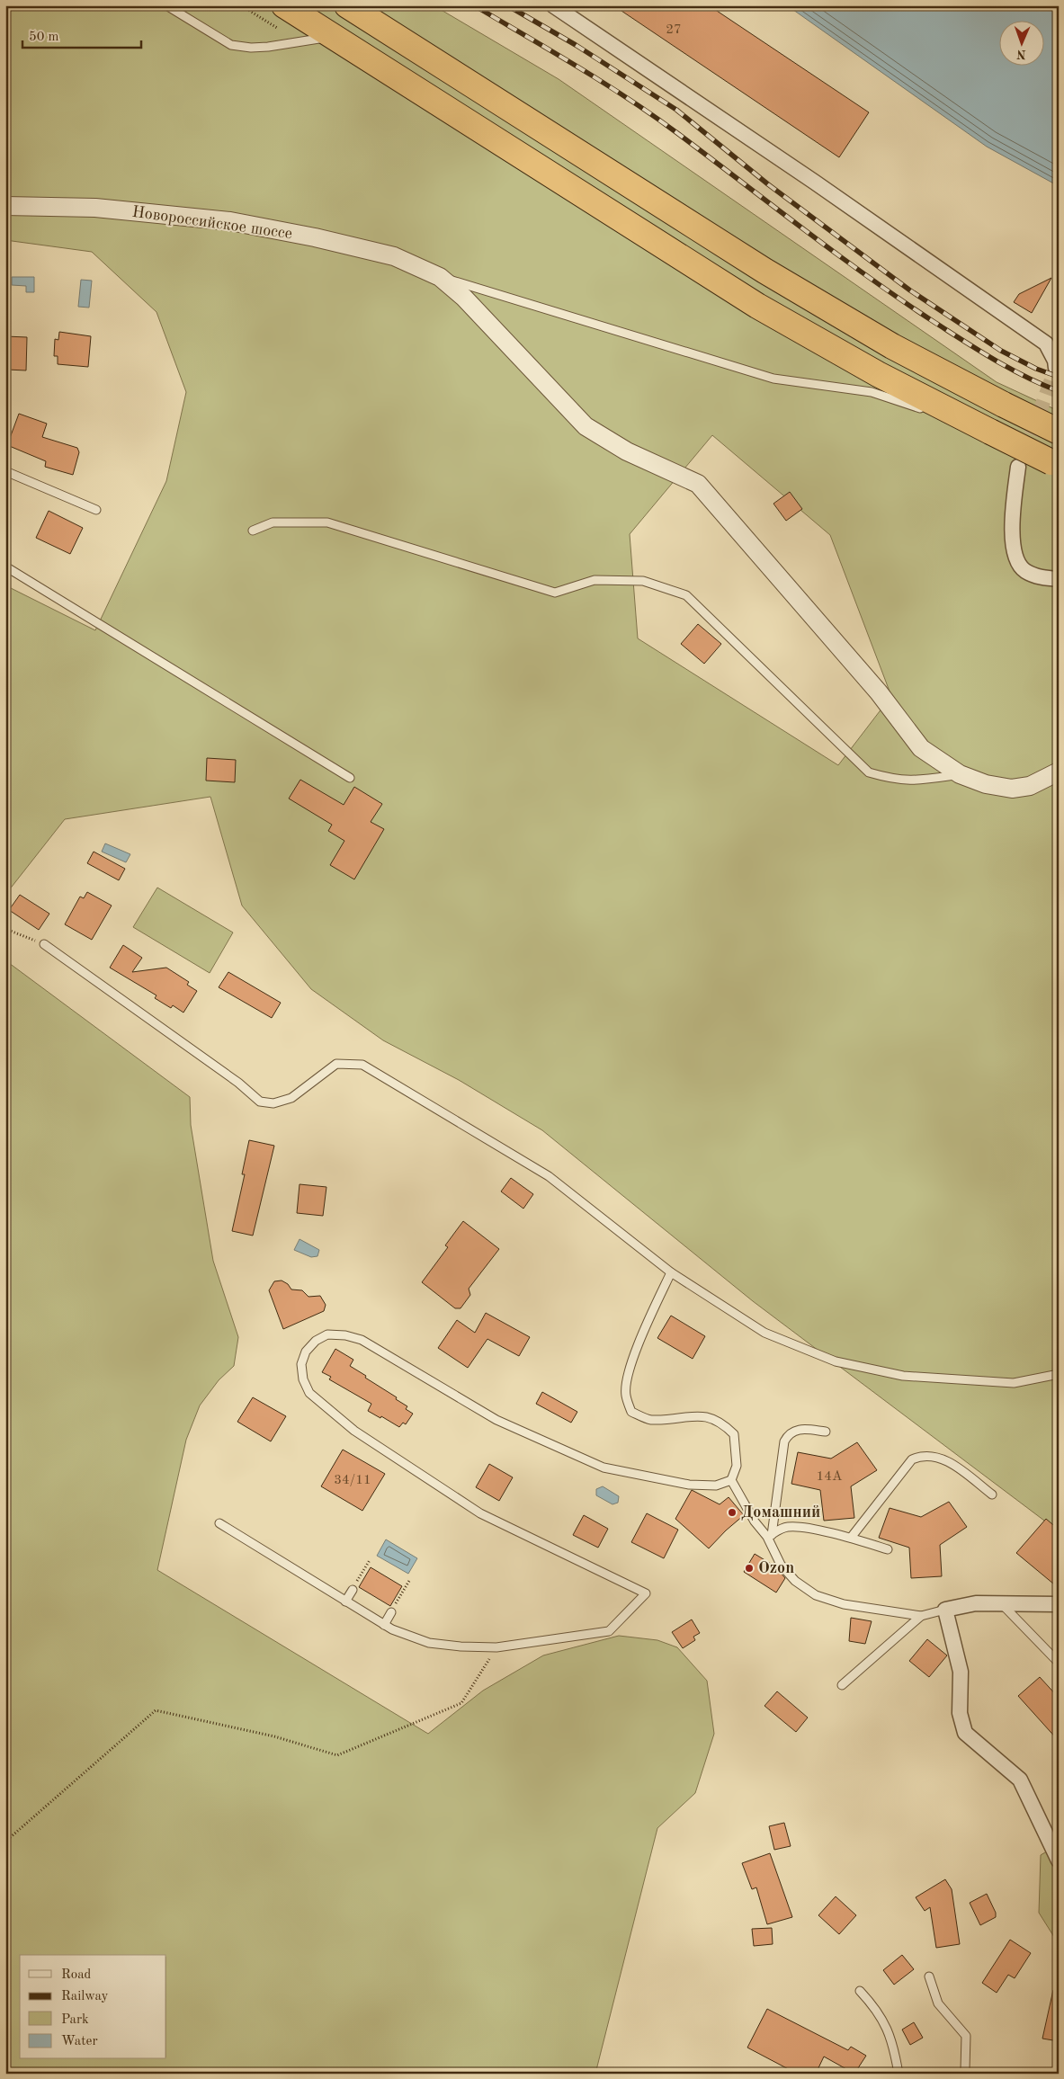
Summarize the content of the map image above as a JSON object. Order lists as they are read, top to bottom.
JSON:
{
  "streets": {
    "street": ["Новороссийское шоссе"]
  },
  "places": ["Домашний", "Ozon"],
  "house_numbers": ["27", "14А", "34/11"],
  "legend": [
    "Road",
    "Railway",
    "Park",
    "Water"
  ],
  "scale_bar": "50 m",
  "north": "bottom"
}
